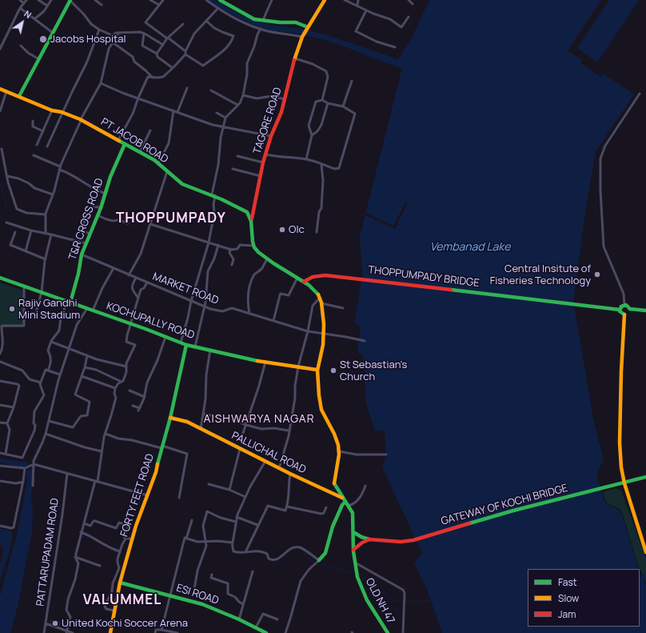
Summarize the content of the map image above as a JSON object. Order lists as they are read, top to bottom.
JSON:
{
  "streets": {
    "main road": [
      "TAGORE ROAD",
      "PT JACOB ROAD",
      "T&R CROSS ROAD",
      "THOPPUMPADY BRIDGE",
      "KOCHUPALLY ROAD",
      "PALLICHAL ROAD",
      "FORTY FEET ROAD",
      "GATEWAY OF KOCHI BRIDGE",
      "ESI ROAD",
      "OLD NH 47"
    ],
    "street": ["MARKET ROAD", "PATTARUPADAM ROAD"]
  },
  "crossings": [
    ["TAGORE ROAD", "PT JACOB ROAD"],
    ["PT JACOB ROAD", "T&R CROSS ROAD"],
    ["T&R CROSS ROAD", "MARKET ROAD"],
    ["T&R CROSS ROAD", "KOCHUPALLY ROAD"],
    ["KOCHUPALLY ROAD", "FORTY FEET ROAD"],
    ["PALLICHAL ROAD", "FORTY FEET ROAD"],
    ["PALLICHAL ROAD", "OLD NH 47"],
    ["FORTY FEET ROAD", "ESI ROAD"]
  ],
  "districts": ["THOPPUMPADY", "AISHWARYA NAGAR", "VALUMMEL"],
  "water": ["Vembanad Lake"],
  "places": [
    "Jacobs Hospital",
    "Olc",
    "Central Insitute of Fisheries Technology",
    "Rajiv Gandhi Mini Stadium",
    "St Sebastian's Church",
    "United Kochi Soccer Arena"
  ],
  "legend": ["Fast", "Slow", "Jam"],
  "north": "top right"
}
